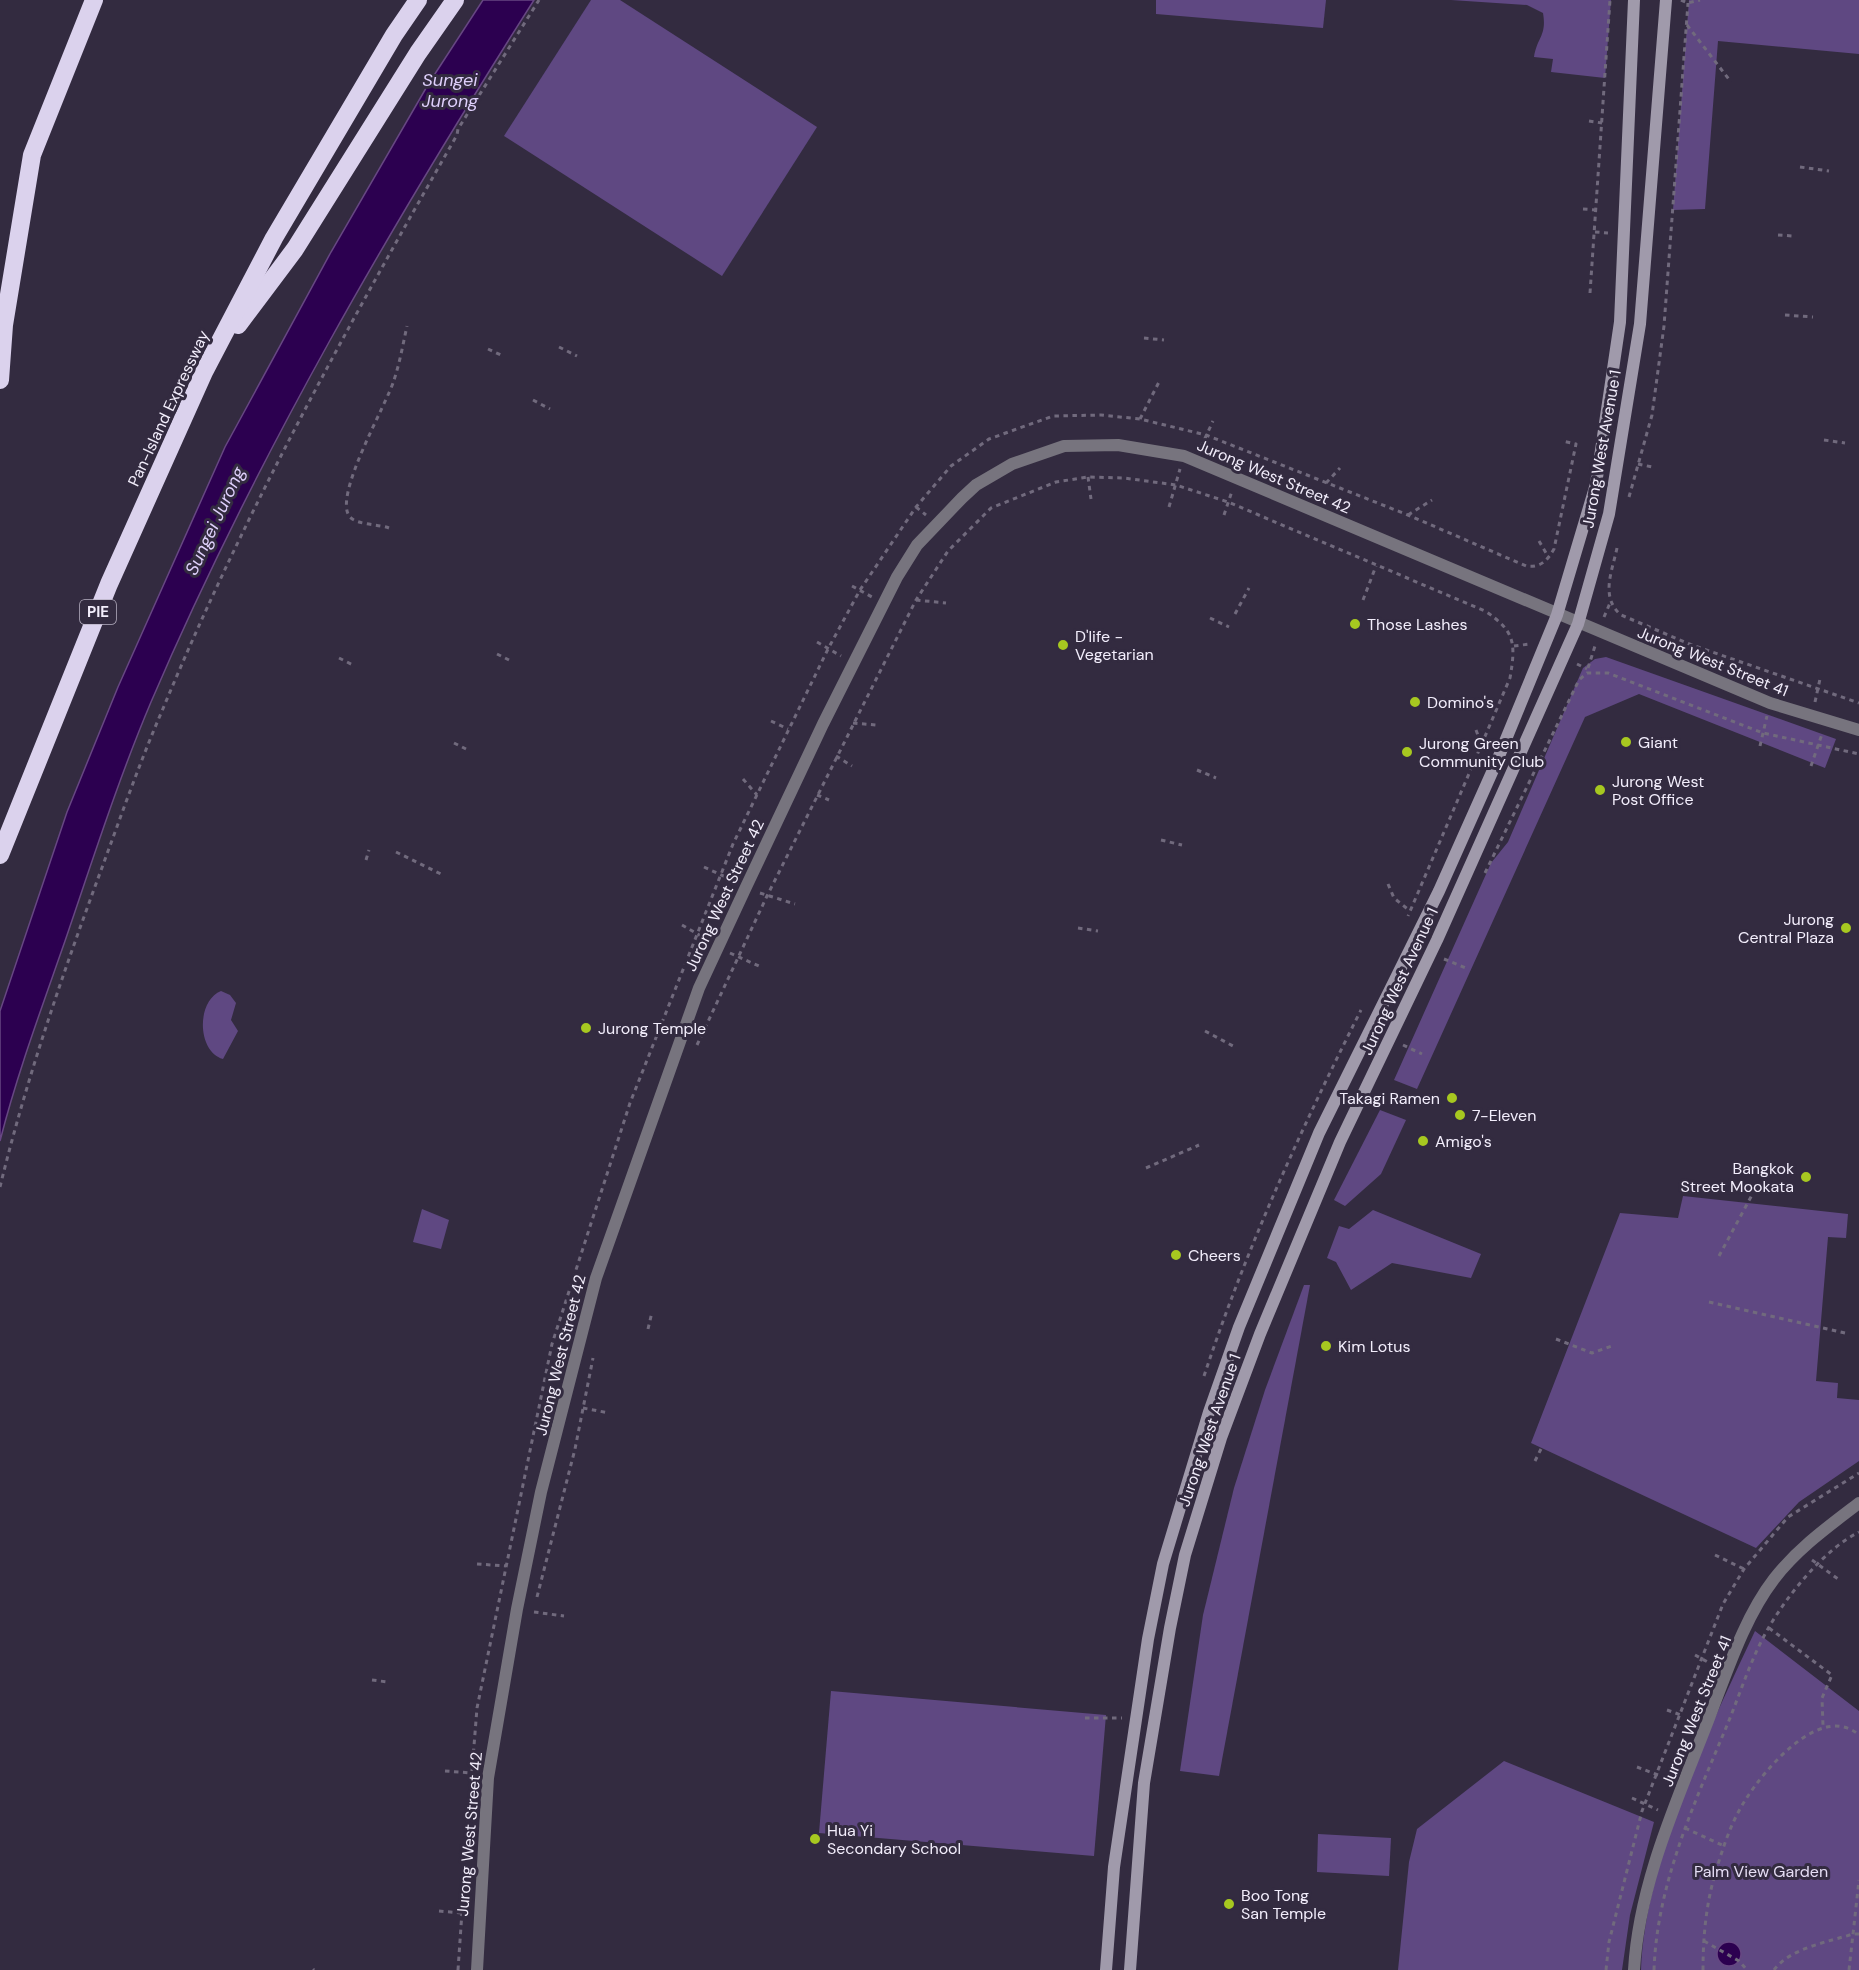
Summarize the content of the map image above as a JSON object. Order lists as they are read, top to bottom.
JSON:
{
  "streets": {
    "highway": ["Pan-Island Expressway", "PIE"],
    "street": ["Jurong West Avenue 1", "Jurong West Street 42", "Jurong West Street 41"]
  },
  "crossings": [
    ["Jurong West Avenue 1", "Jurong West Street 42"],
    ["Jurong West Avenue 1", "Jurong West Street 41"],
    ["Jurong West Street 42", "Jurong West Street 41"]
  ],
  "water": ["Sungei Jurong"],
  "parks": ["Palm View Garden"],
  "places": [
    "Those Lashes",
    "D'life - Vegetarian",
    "Domino's",
    "Giant",
    "Jurong Green Community Club",
    "Jurong West Post Office",
    "Jurong Central Plaza",
    "Jurong Temple",
    "Takagi Ramen",
    "7-Eleven",
    "Amigo's",
    "Bangkok Street Mookata",
    "Cheers",
    "Kim Lotus",
    "Hua Yi Secondary School",
    "Boo Tong San Temple"
  ]
}
